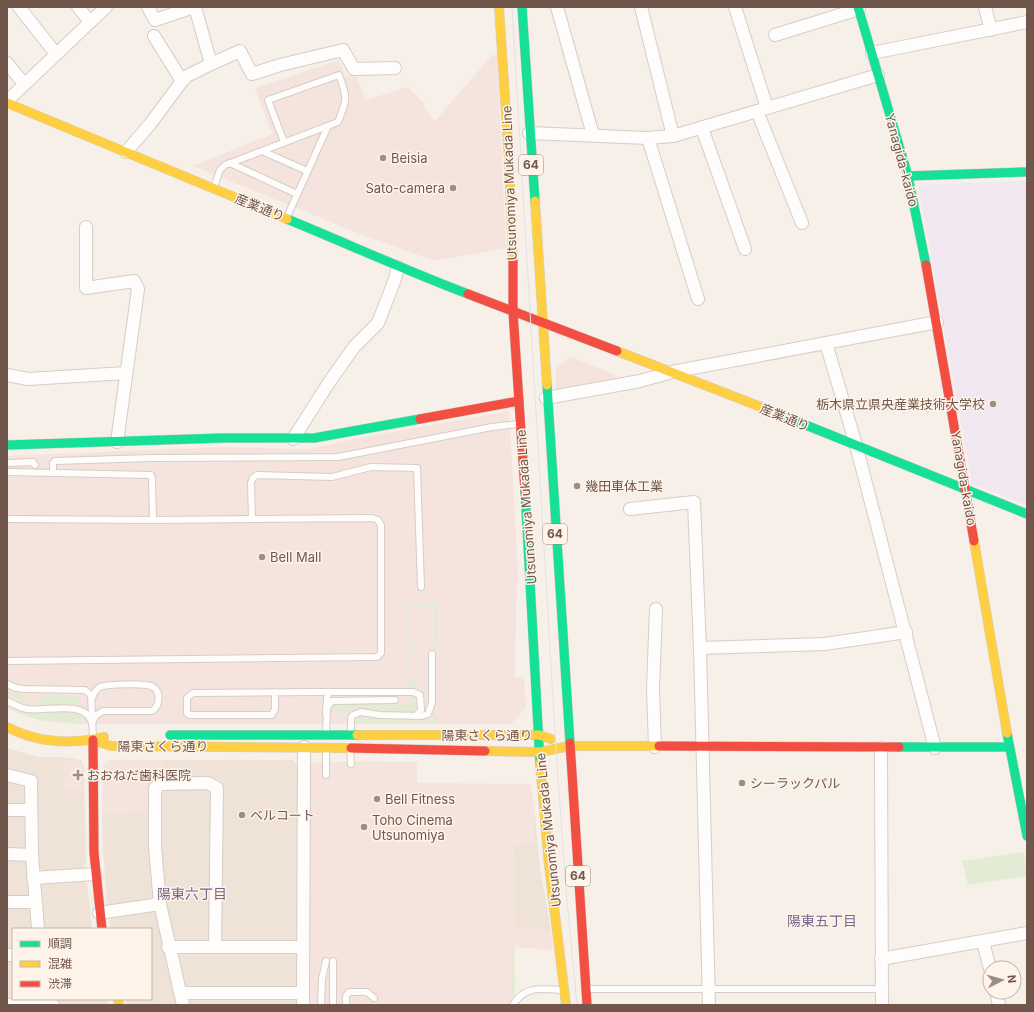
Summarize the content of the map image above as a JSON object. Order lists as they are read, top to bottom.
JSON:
{
  "streets": {
    "street": [
      "Yanagida-kaido",
      "64",
      "Utsunomiya Mukada Line",
      "産業通り",
      "陽東さくら通り"
    ]
  },
  "crossings": [
    ["Yanagida-kaido", "産業通り"],
    ["Utsunomiya Mukada Line", "産業通り"],
    ["Utsunomiya Mukada Line", "陽東さくら通り"]
  ],
  "districts": ["陽東六丁目", "陽東五丁目"],
  "places": {
    "other": [
      "Beisia",
      "Sato-camera",
      "栃木県立県央産業技術大学校",
      "幾田車体工業",
      "Bell Mall",
      "シーラックパル",
      "Bell Fitness",
      "ベルコート",
      "Toho Cinema Utsunomiya"
    ],
    "health": ["おおねだ歯科医院"]
  },
  "legend": ["順調", "混雑", "渋滞"],
  "north": "right"
}
